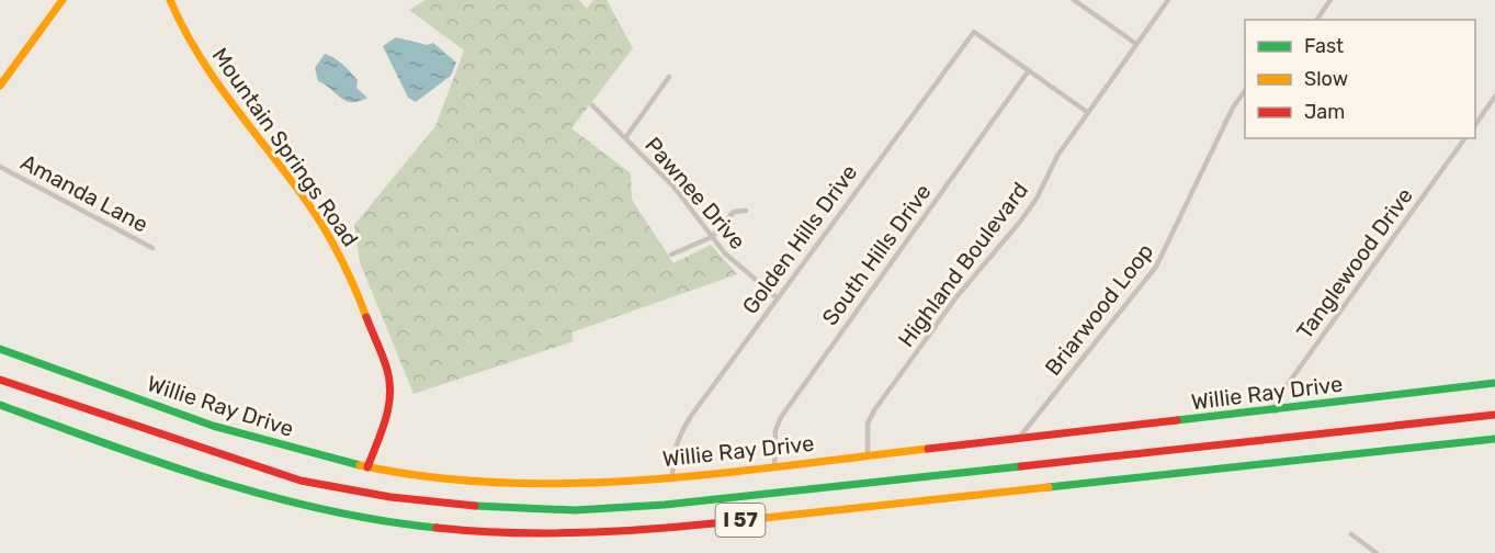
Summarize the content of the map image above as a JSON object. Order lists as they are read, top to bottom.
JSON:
{
  "streets": {
    "main road": ["Mountain Springs Road", "Willie Ray Drive", "I 57"],
    "street": [
      "Amanda Lane",
      "Pawnee Drive",
      "Golden Hills Drive",
      "South Hills Drive",
      "Tanglewood Drive",
      "Highland Boulevard",
      "Briarwood Loop"
    ]
  },
  "crossings": [
    ["Mountain Springs Road", "Willie Ray Drive"],
    ["Pawnee Drive", "Golden Hills Drive"],
    ["Golden Hills Drive", "South Hills Drive"],
    ["Golden Hills Drive", "Willie Ray Drive"],
    ["South Hills Drive", "Willie Ray Drive"],
    ["Tanglewood Drive", "Willie Ray Drive"],
    ["Highland Boulevard", "Willie Ray Drive"],
    ["Briarwood Loop", "Willie Ray Drive"]
  ],
  "legend": ["Fast", "Slow", "Jam"]
}
